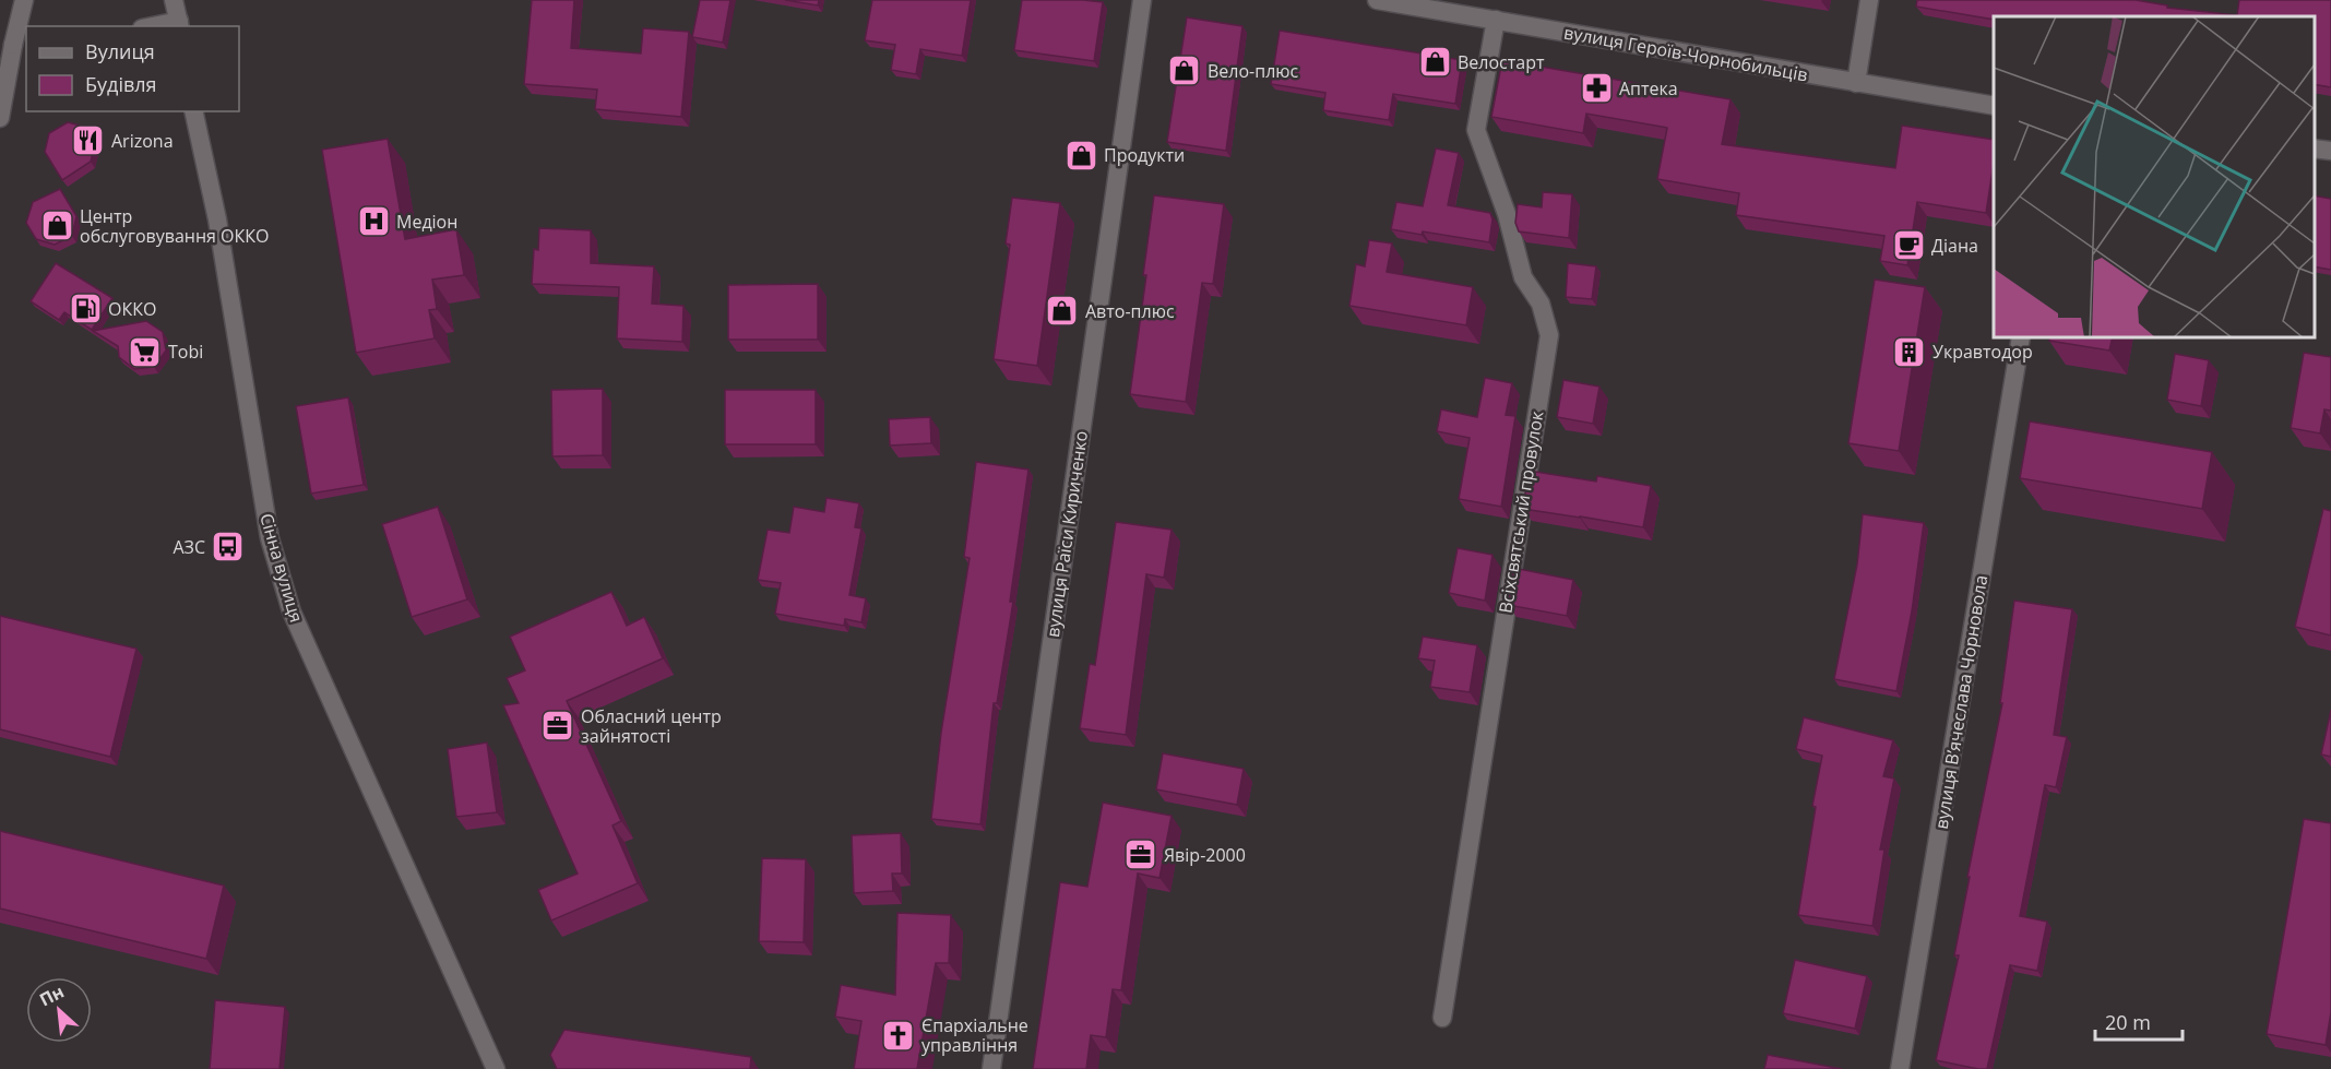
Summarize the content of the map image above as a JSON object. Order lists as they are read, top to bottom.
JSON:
{
  "streets": {
    "street": [
      "вулиця Героїв-Чорнобильців",
      "Всіхсвятський провулок",
      "вулиця Раїси Кириченко",
      "Сінна вулиця",
      "вулиця Вʼячеслава Чорновола"
    ]
  },
  "crossings": [
    ["вулиця Героїв-Чорнобильців", "Всіхсвятський провулок"]
  ],
  "places": {
    "shop": [
      "Велостарт",
      "Вело-плюс",
      "Продукти",
      "Центр обслуговування ОККО",
      "Авто-плюс"
    ],
    "pharmacy": ["Аптека"],
    "restaurant": ["Arizona"],
    "hospital": ["Медіон"],
    "cafe": ["Діана"],
    "fuel station": ["ОККО"],
    "supermarket": ["Tobi"],
    "building": ["Укравтодор"],
    "bus stop": ["АЗС"],
    "office": ["Обласний центр зайнятості", "Явір-2000"],
    "church": ["Єпархіальне управління"]
  },
  "legend": ["Вулиця", "Будівля"],
  "scale_bar": "20 m",
  "north": "top left"
}
